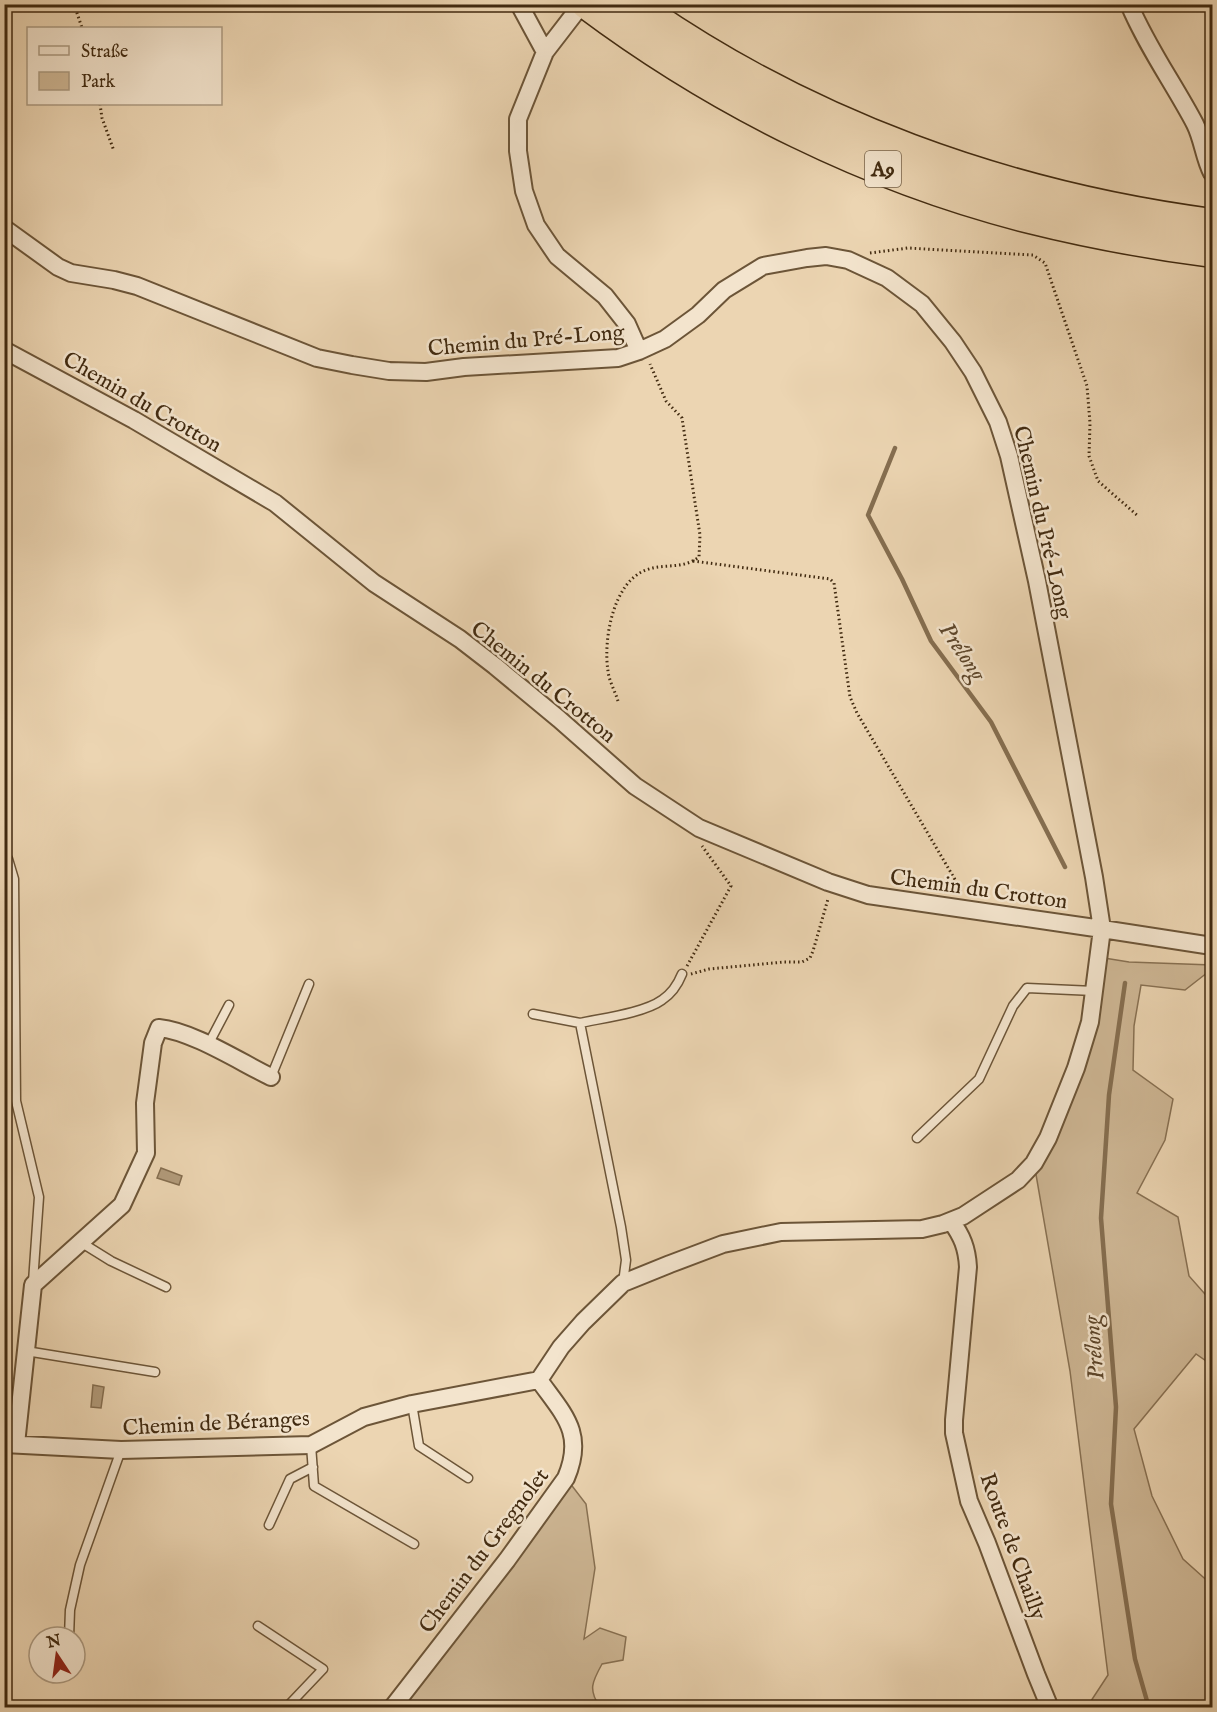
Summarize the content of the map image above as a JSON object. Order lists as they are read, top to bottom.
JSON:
{
  "streets": {
    "highway": ["A9"],
    "street": [
      "Chemin du Pré-Long",
      "Chemin du Crotton",
      "Chemin de Béranges",
      "Route de Chailly",
      "Chemin du Gregnolet"
    ]
  },
  "crossings": [
    ["Chemin du Pré-Long", "Chemin du Crotton"],
    ["Chemin de Béranges", "Chemin du Gregnolet"]
  ],
  "water": ["Prélong"],
  "legend": ["Straße", "Park"],
  "north": "top"
}
